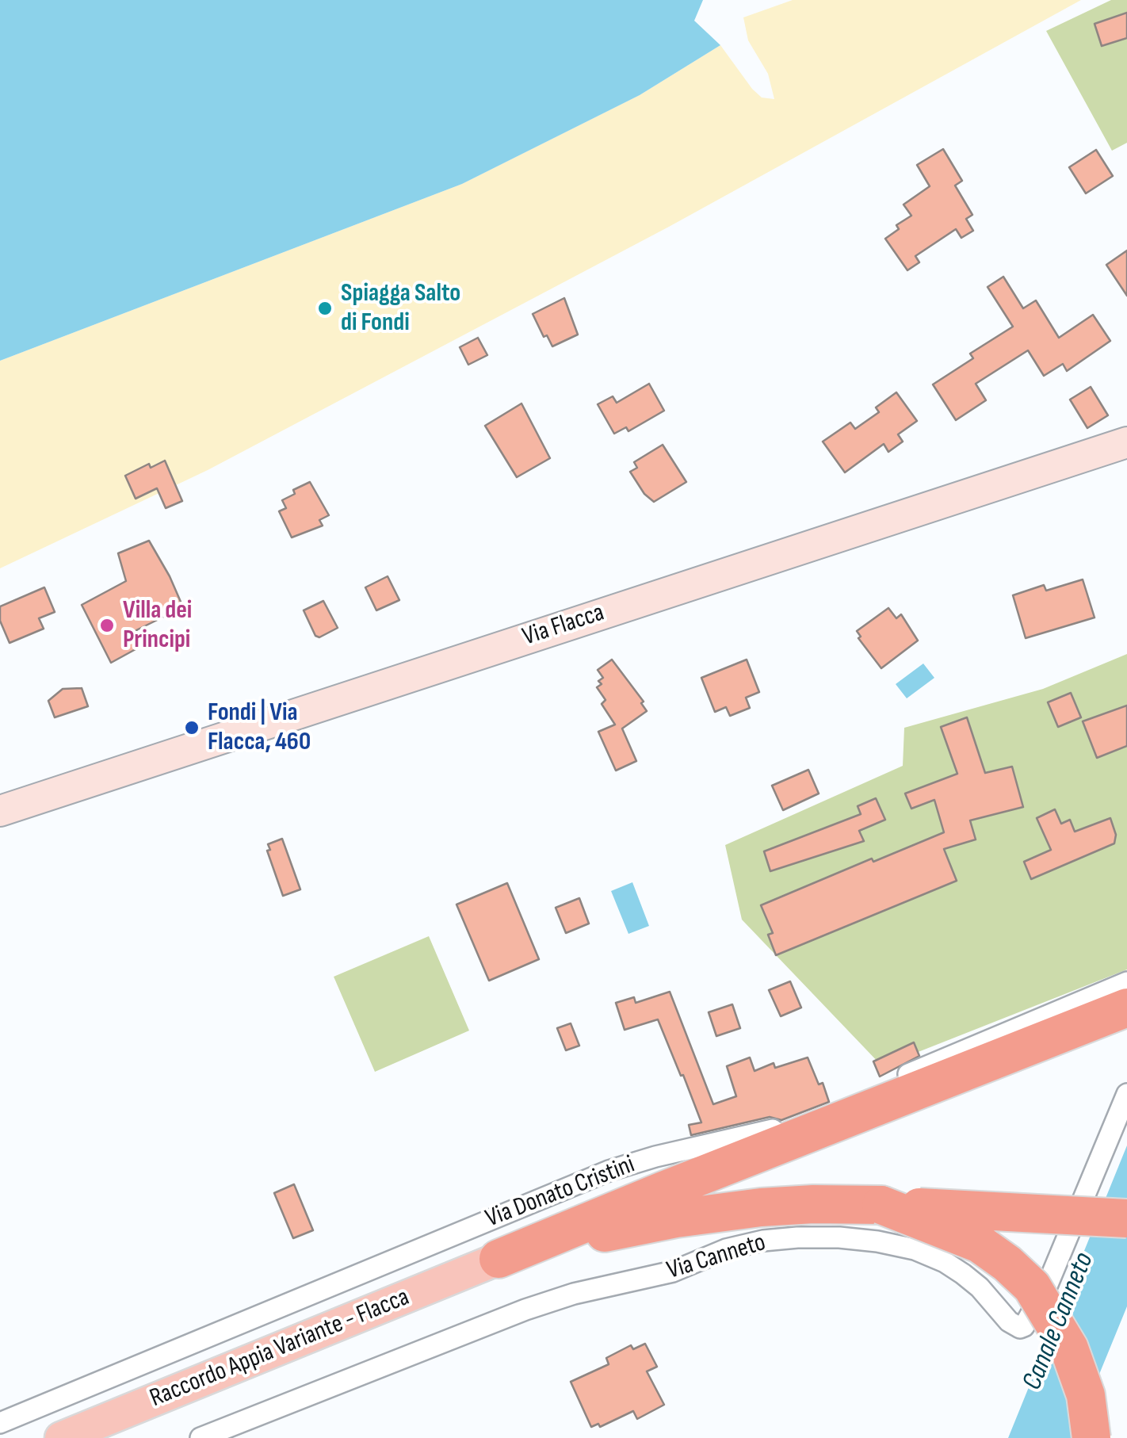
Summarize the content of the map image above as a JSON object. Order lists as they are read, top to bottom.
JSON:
{
  "streets": {
    "main road": ["Via Flacca", "Raccordo Appia Variante - Flacca"],
    "street": ["Via Donato Cristini", "Via Canneto"]
  },
  "water": ["Canale Canneto"],
  "places": ["Spiagga Salto di Fondi", "Villa dei Principi", "Fondi | Via Flacca, 460"]
}
